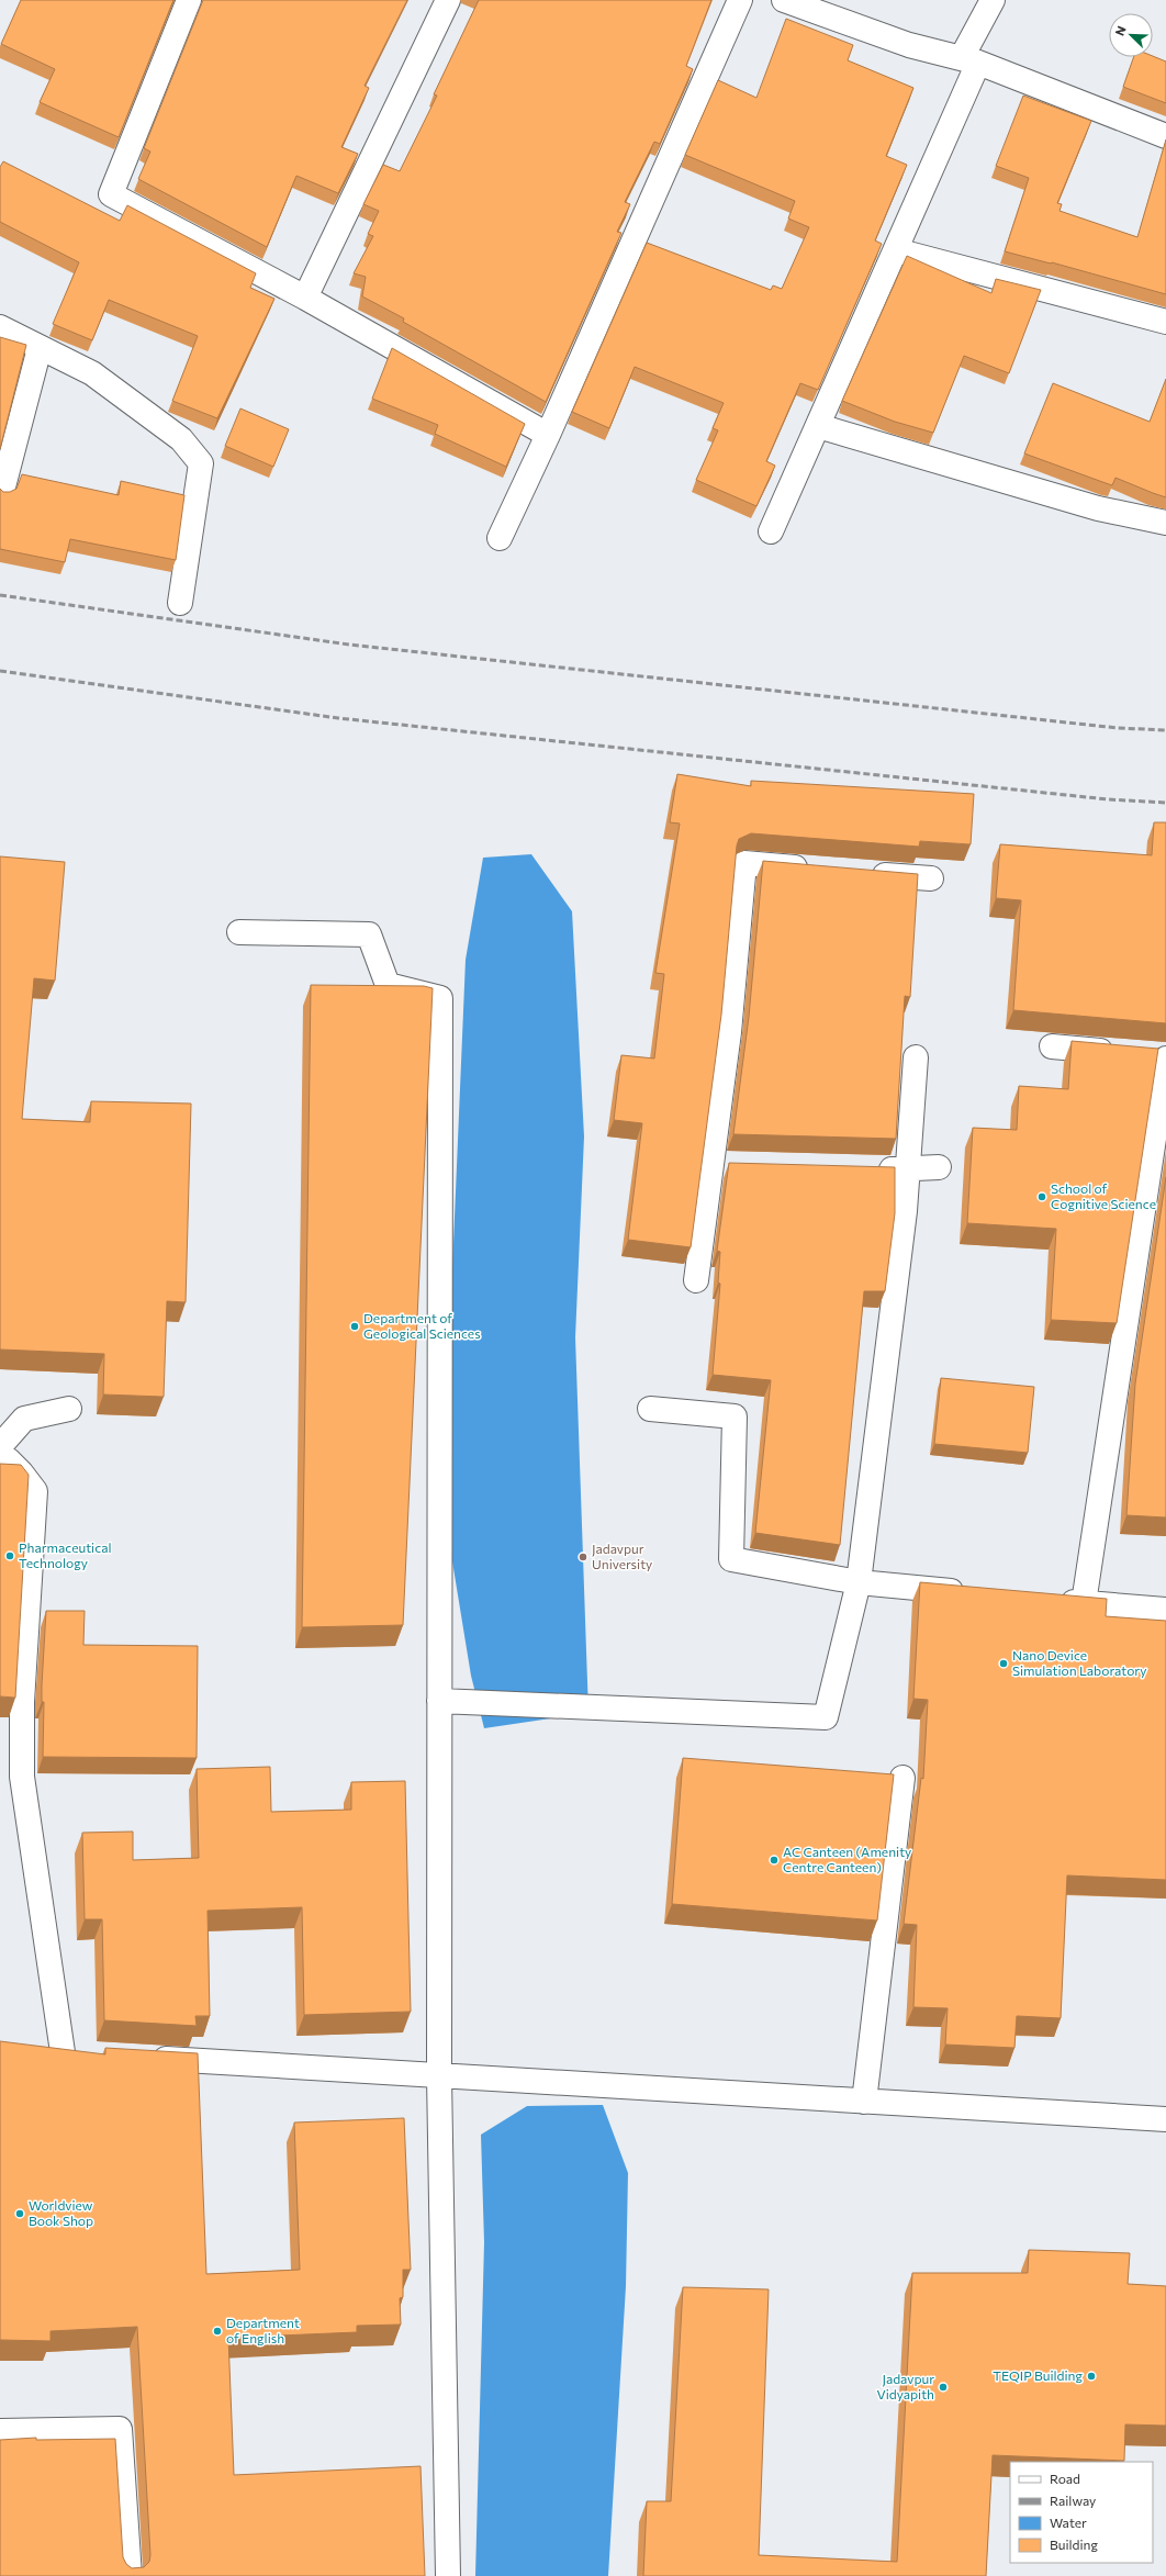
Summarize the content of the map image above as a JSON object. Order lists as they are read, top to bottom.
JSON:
{
  "places": [
    "School of Cognitive Science",
    "Department of Geological Sciences",
    "Pharmaceutical Technology",
    "Jadavpur University",
    "Nano Device Simulation Laboratory",
    "AC Canteen (Amenity Centre Canteen)",
    "Worldview Book Shop",
    "Department of English",
    "TEQIP Building",
    "Jadavpur Vidyapith"
  ],
  "legend": [
    "Road",
    "Railway",
    "Water",
    "Building"
  ],
  "north": "top left"
}
